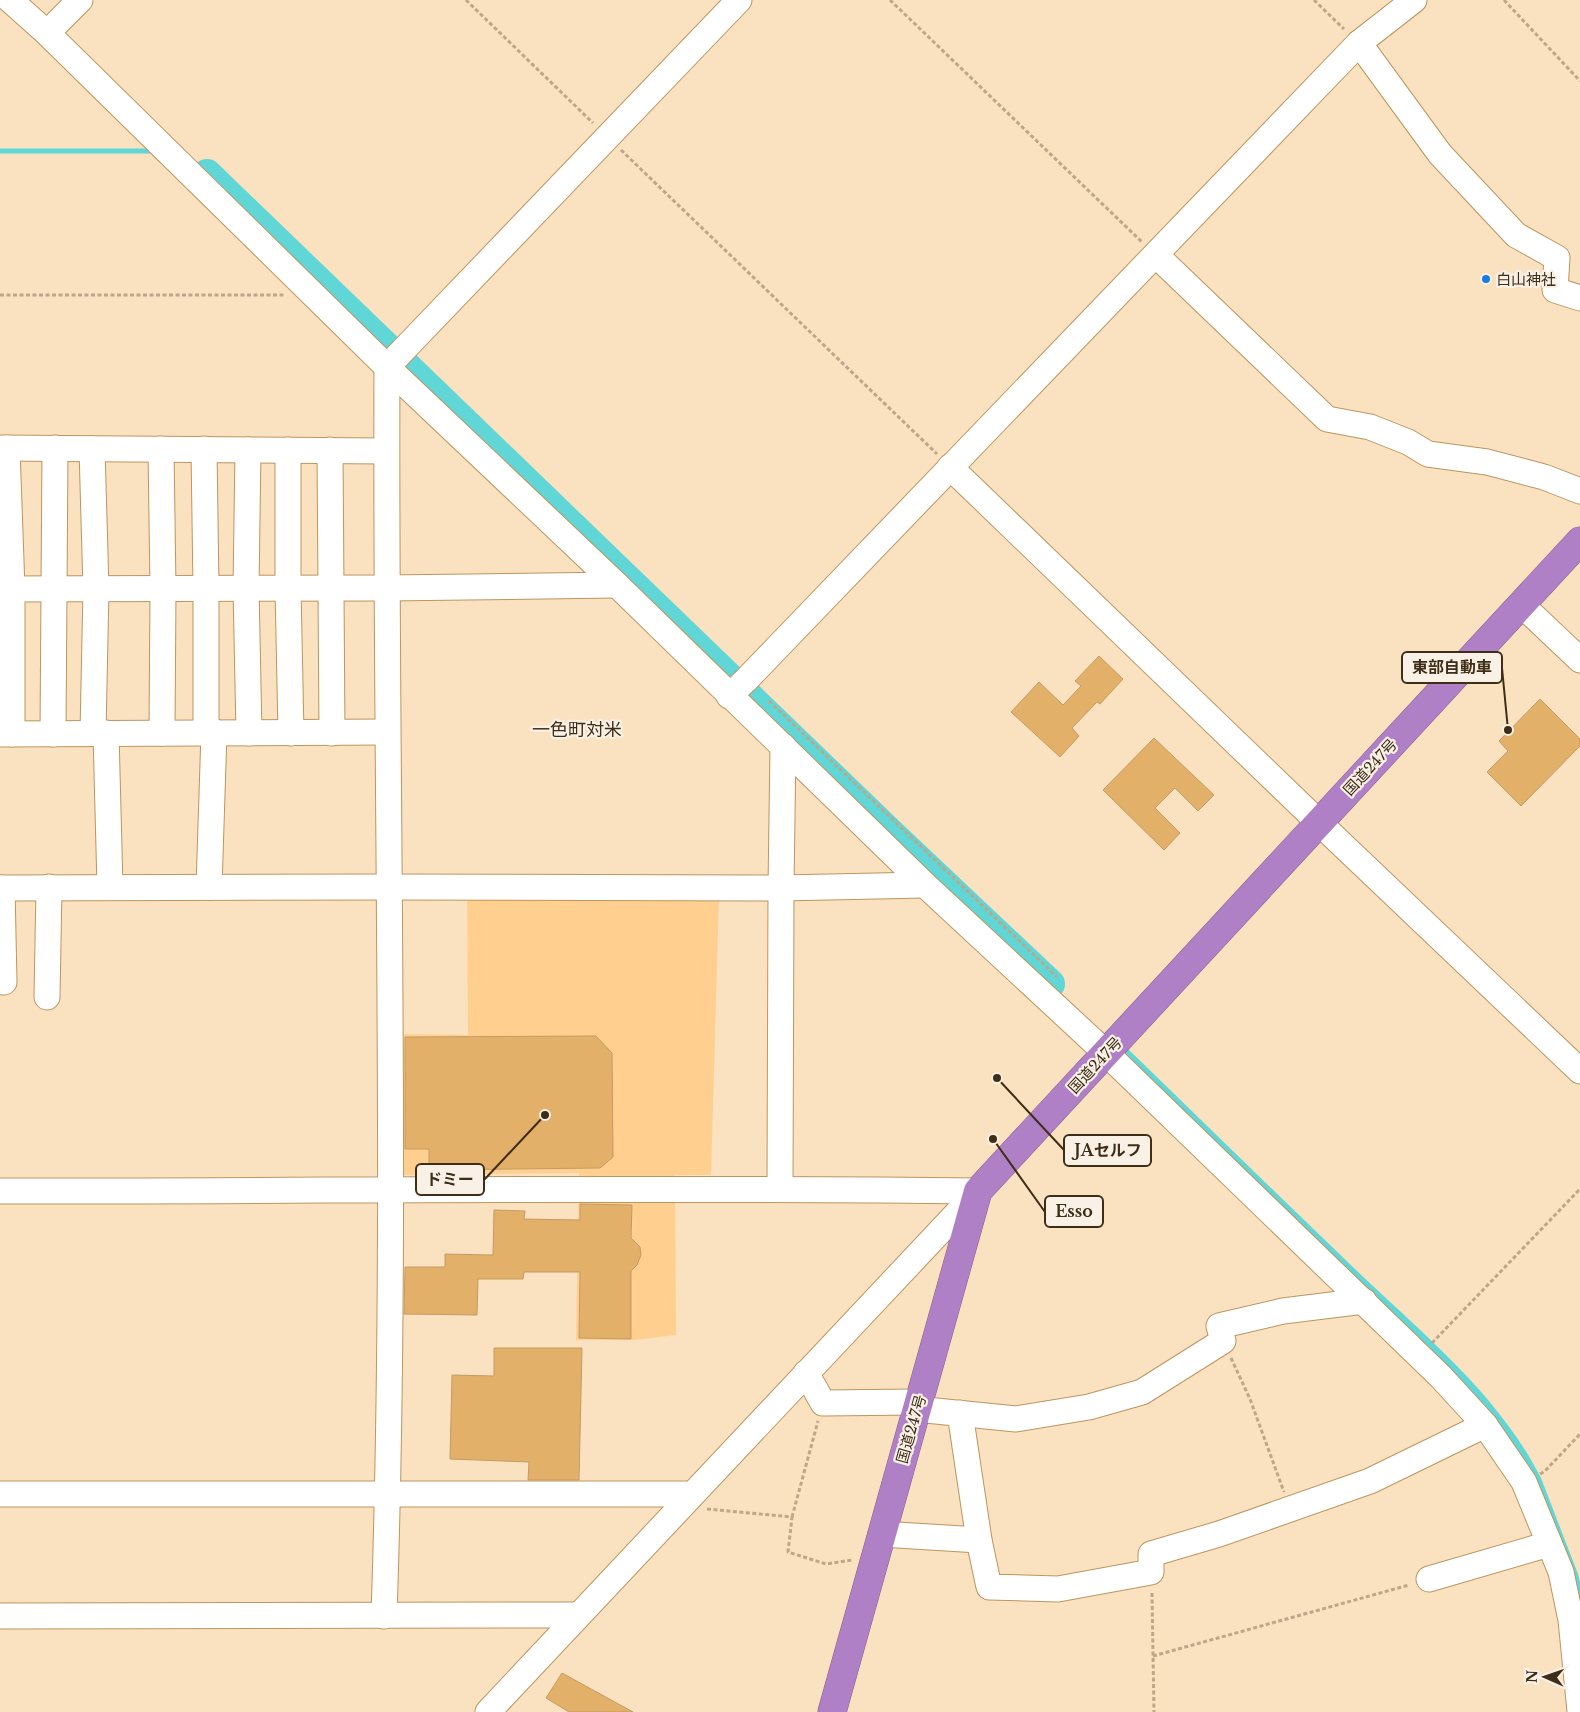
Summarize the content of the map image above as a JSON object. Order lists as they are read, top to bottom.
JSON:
{
  "streets": {
    "highway": ["国道247号"]
  },
  "districts": ["一色町対米"],
  "places": [
    "白山神社",
    "東部自動車",
    "JAセルフ",
    "ドミー",
    "Esso"
  ],
  "north": "left"
}
